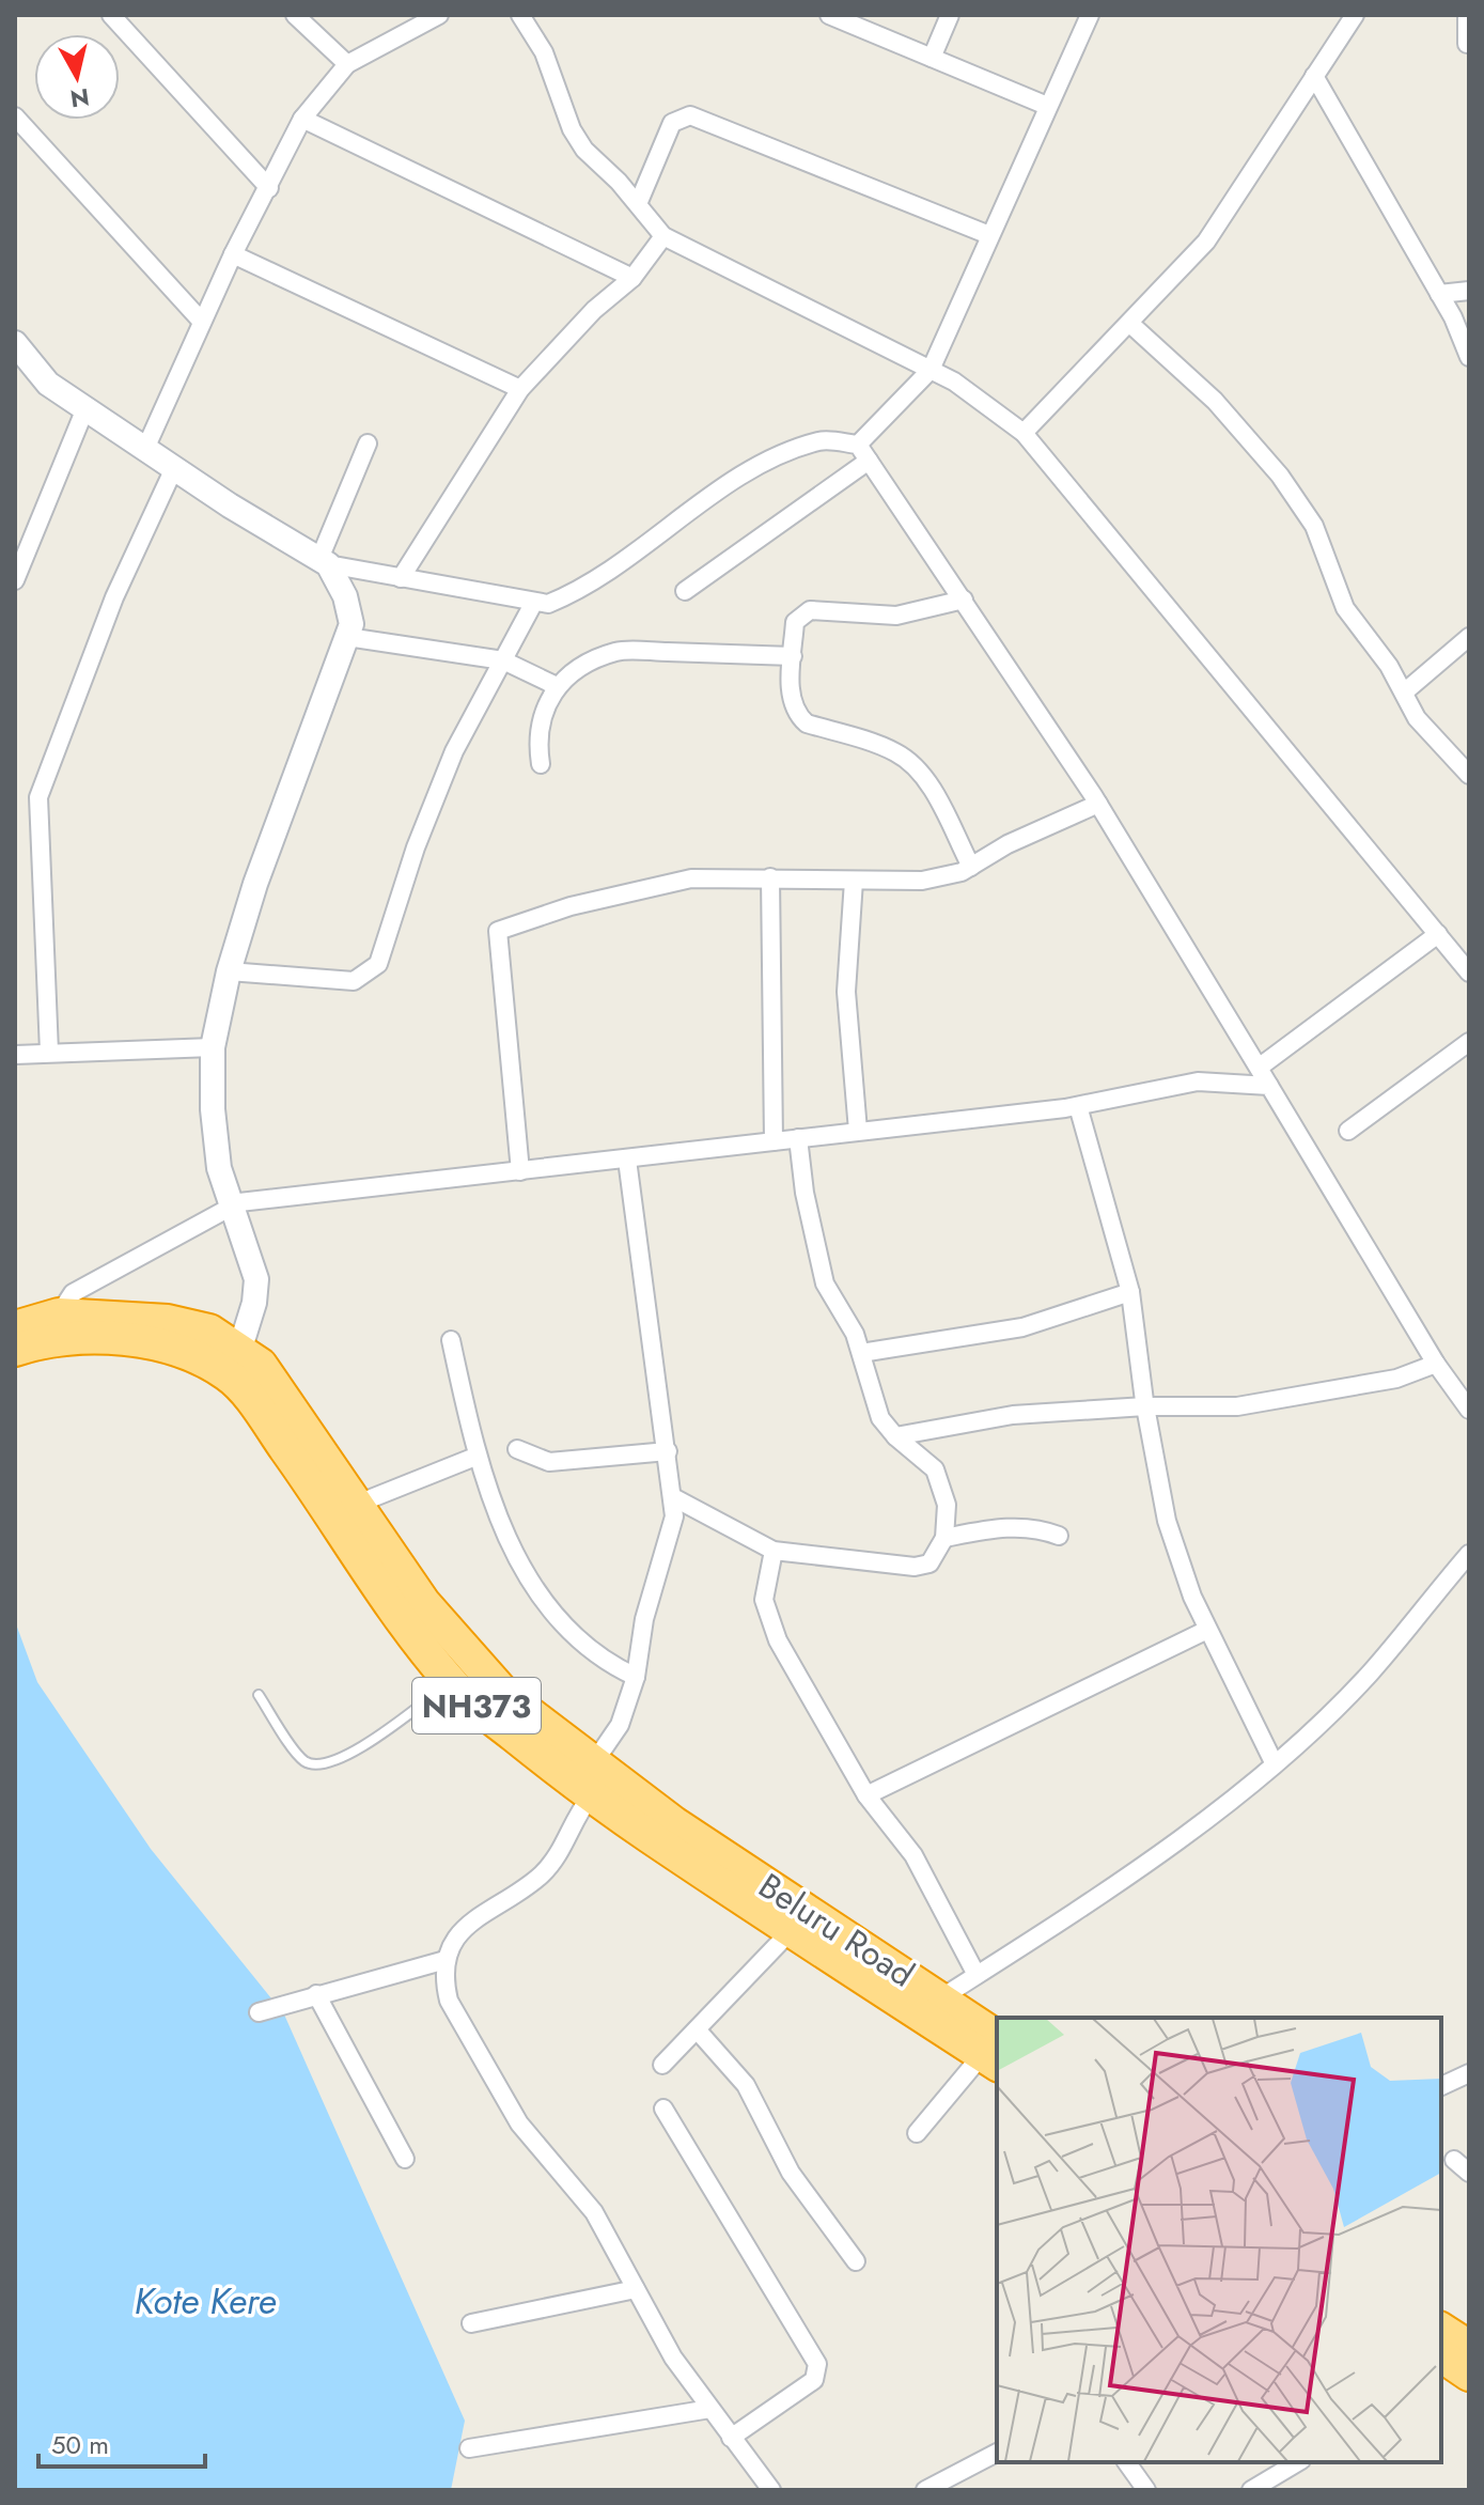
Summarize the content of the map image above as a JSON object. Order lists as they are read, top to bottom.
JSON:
{
  "streets": {
    "highway": ["NH373", "Beluru Road"]
  },
  "crossings": [
    ["NH373", "Beluru Road"]
  ],
  "water": ["Kote Kere"],
  "scale_bar": "50 m",
  "north": "bottom"
}
